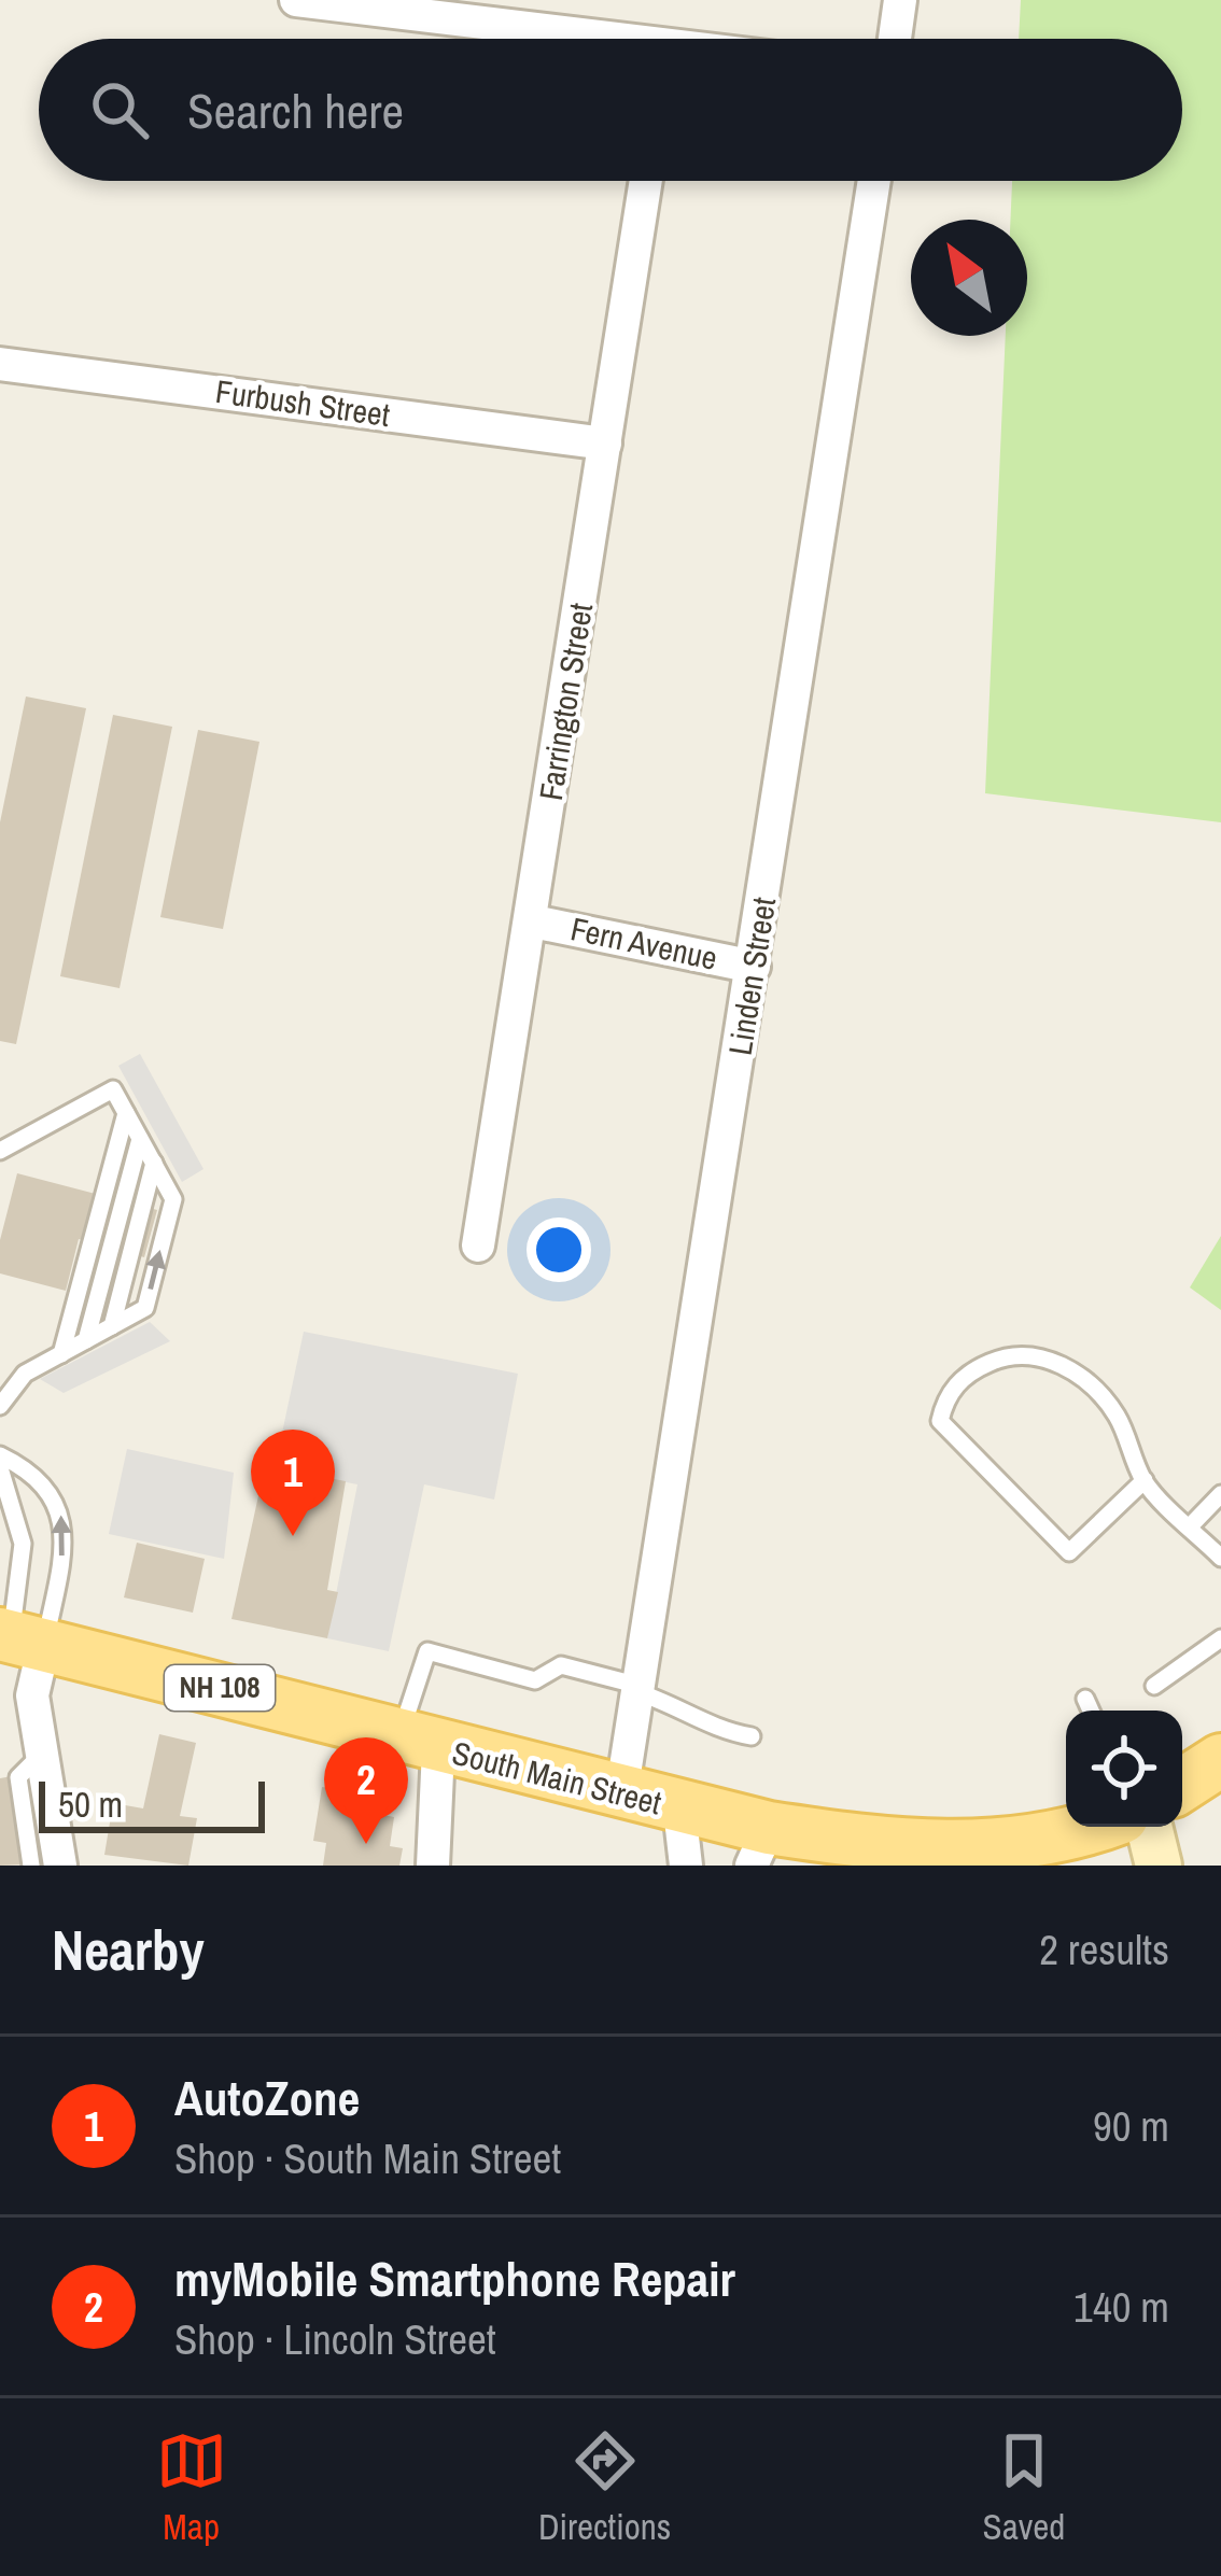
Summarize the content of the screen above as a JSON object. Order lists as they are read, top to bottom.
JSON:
{
  "streets": {
    "main road": ["NH 108", "South Main Street"],
    "street": [
      "Furbush Street",
      "Farrington Street",
      "Fern Avenue",
      "Linden Street"
    ]
  },
  "crossings": [
    ["Furbush Street", "Farrington Street"],
    ["Farrington Street", "Fern Avenue"],
    ["Fern Avenue", "Linden Street"],
    ["Linden Street", "South Main Street"]
  ],
  "scale_bar": "50 m",
  "north": "top left",
  "page": {
    "search": "Search here",
    "pins": ["1", "2"],
    "scale": "50 m",
    "heading": ["Nearby", "2 results"],
    "list": [
      {
        "mark": "1",
        "name": "AutoZone",
        "note": "Shop · South Main Street",
        "value": "90 m"
      },
      {
        "mark": "2",
        "name": "myMobile Smartphone Repair",
        "note": "Shop · Lincoln Street",
        "value": "140 m"
      }
    ],
    "nav": ["Map", "Directions", "Saved"]
  }
}
